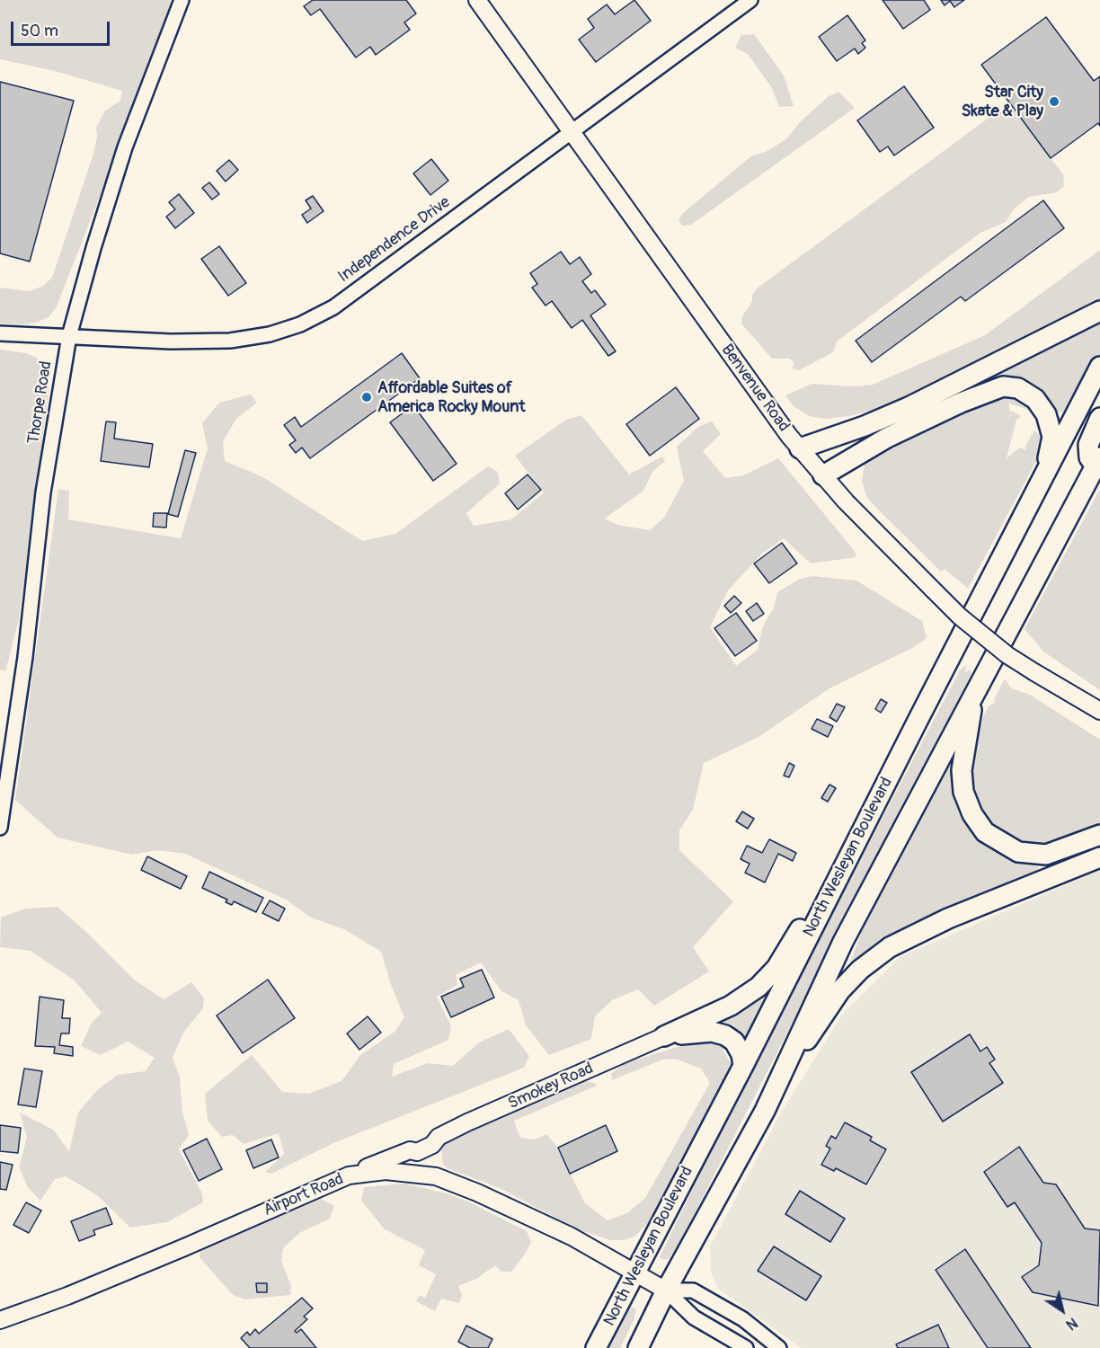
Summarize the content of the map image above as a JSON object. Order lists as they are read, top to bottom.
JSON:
{
  "streets": {
    "highway": ["North Wesleyan Boulevard"],
    "main road": ["Benvenue Road", "Smokey Road", "Airport Road"],
    "street": ["Independence Drive", "Thorpe Road"]
  },
  "crossings": [
    ["Independence Drive", "Benvenue Road"],
    ["Independence Drive", "Thorpe Road"],
    ["North Wesleyan Boulevard", "Airport Road"],
    ["Smokey Road", "Airport Road"]
  ],
  "places": ["Star City Skate & Play", "Affordable Suites of America Rocky Mount"],
  "scale_bar": "50 m",
  "north": "bottom right"
}
